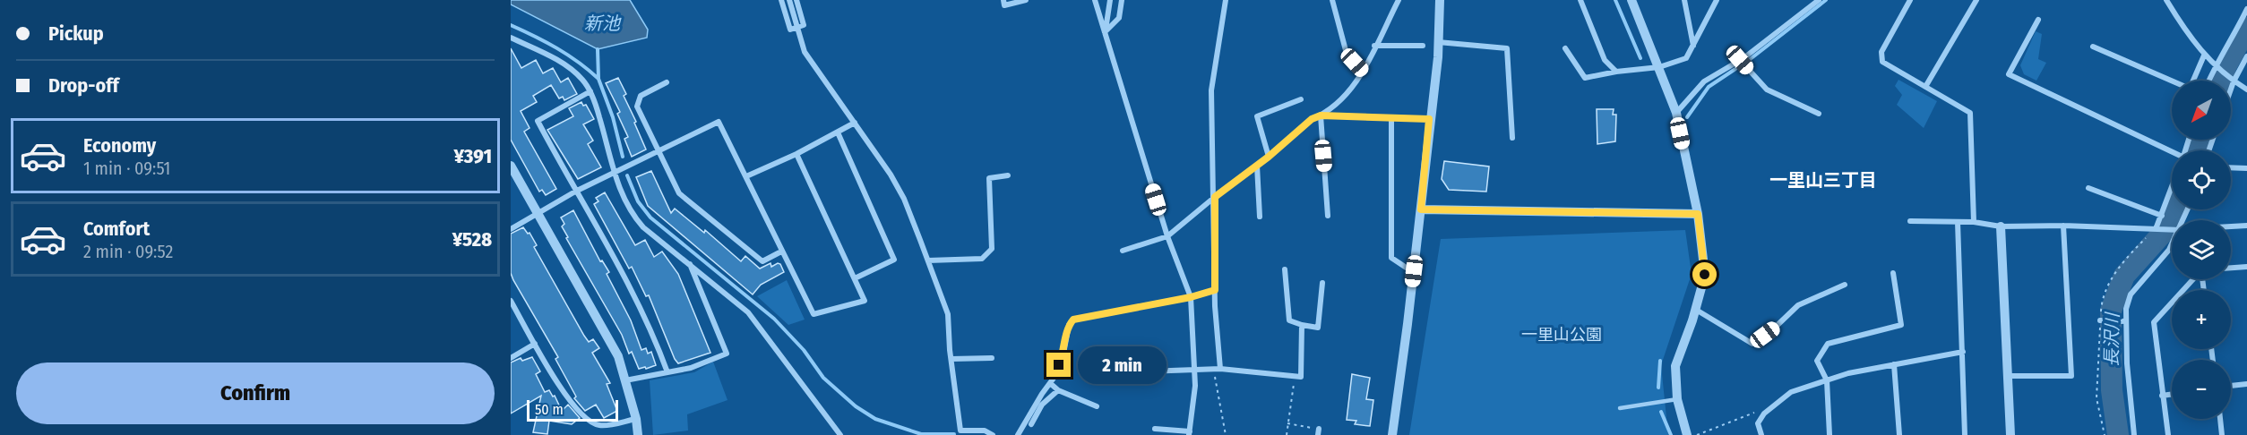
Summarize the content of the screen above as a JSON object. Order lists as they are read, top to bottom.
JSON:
{
  "districts": ["一里山三丁目"],
  "water": ["新池", "長沢川"],
  "parks": ["一里山公園"],
  "scale_bar": "50 m",
  "north": "bottom left",
  "page": {
    "banner": ["Pickup", "Drop-off"],
    "map_buttons": ["+", "−"],
    "list": [
      {
        "name": "Economy",
        "note": "1 min · 09:51",
        "value": "¥391"
      },
      {
        "name": "Comfort",
        "note": "2 min · 09:52",
        "value": "¥528"
      }
    ],
    "bubble": "2 min",
    "buttons": "Confirm",
    "scale": "50 m"
  }
}
